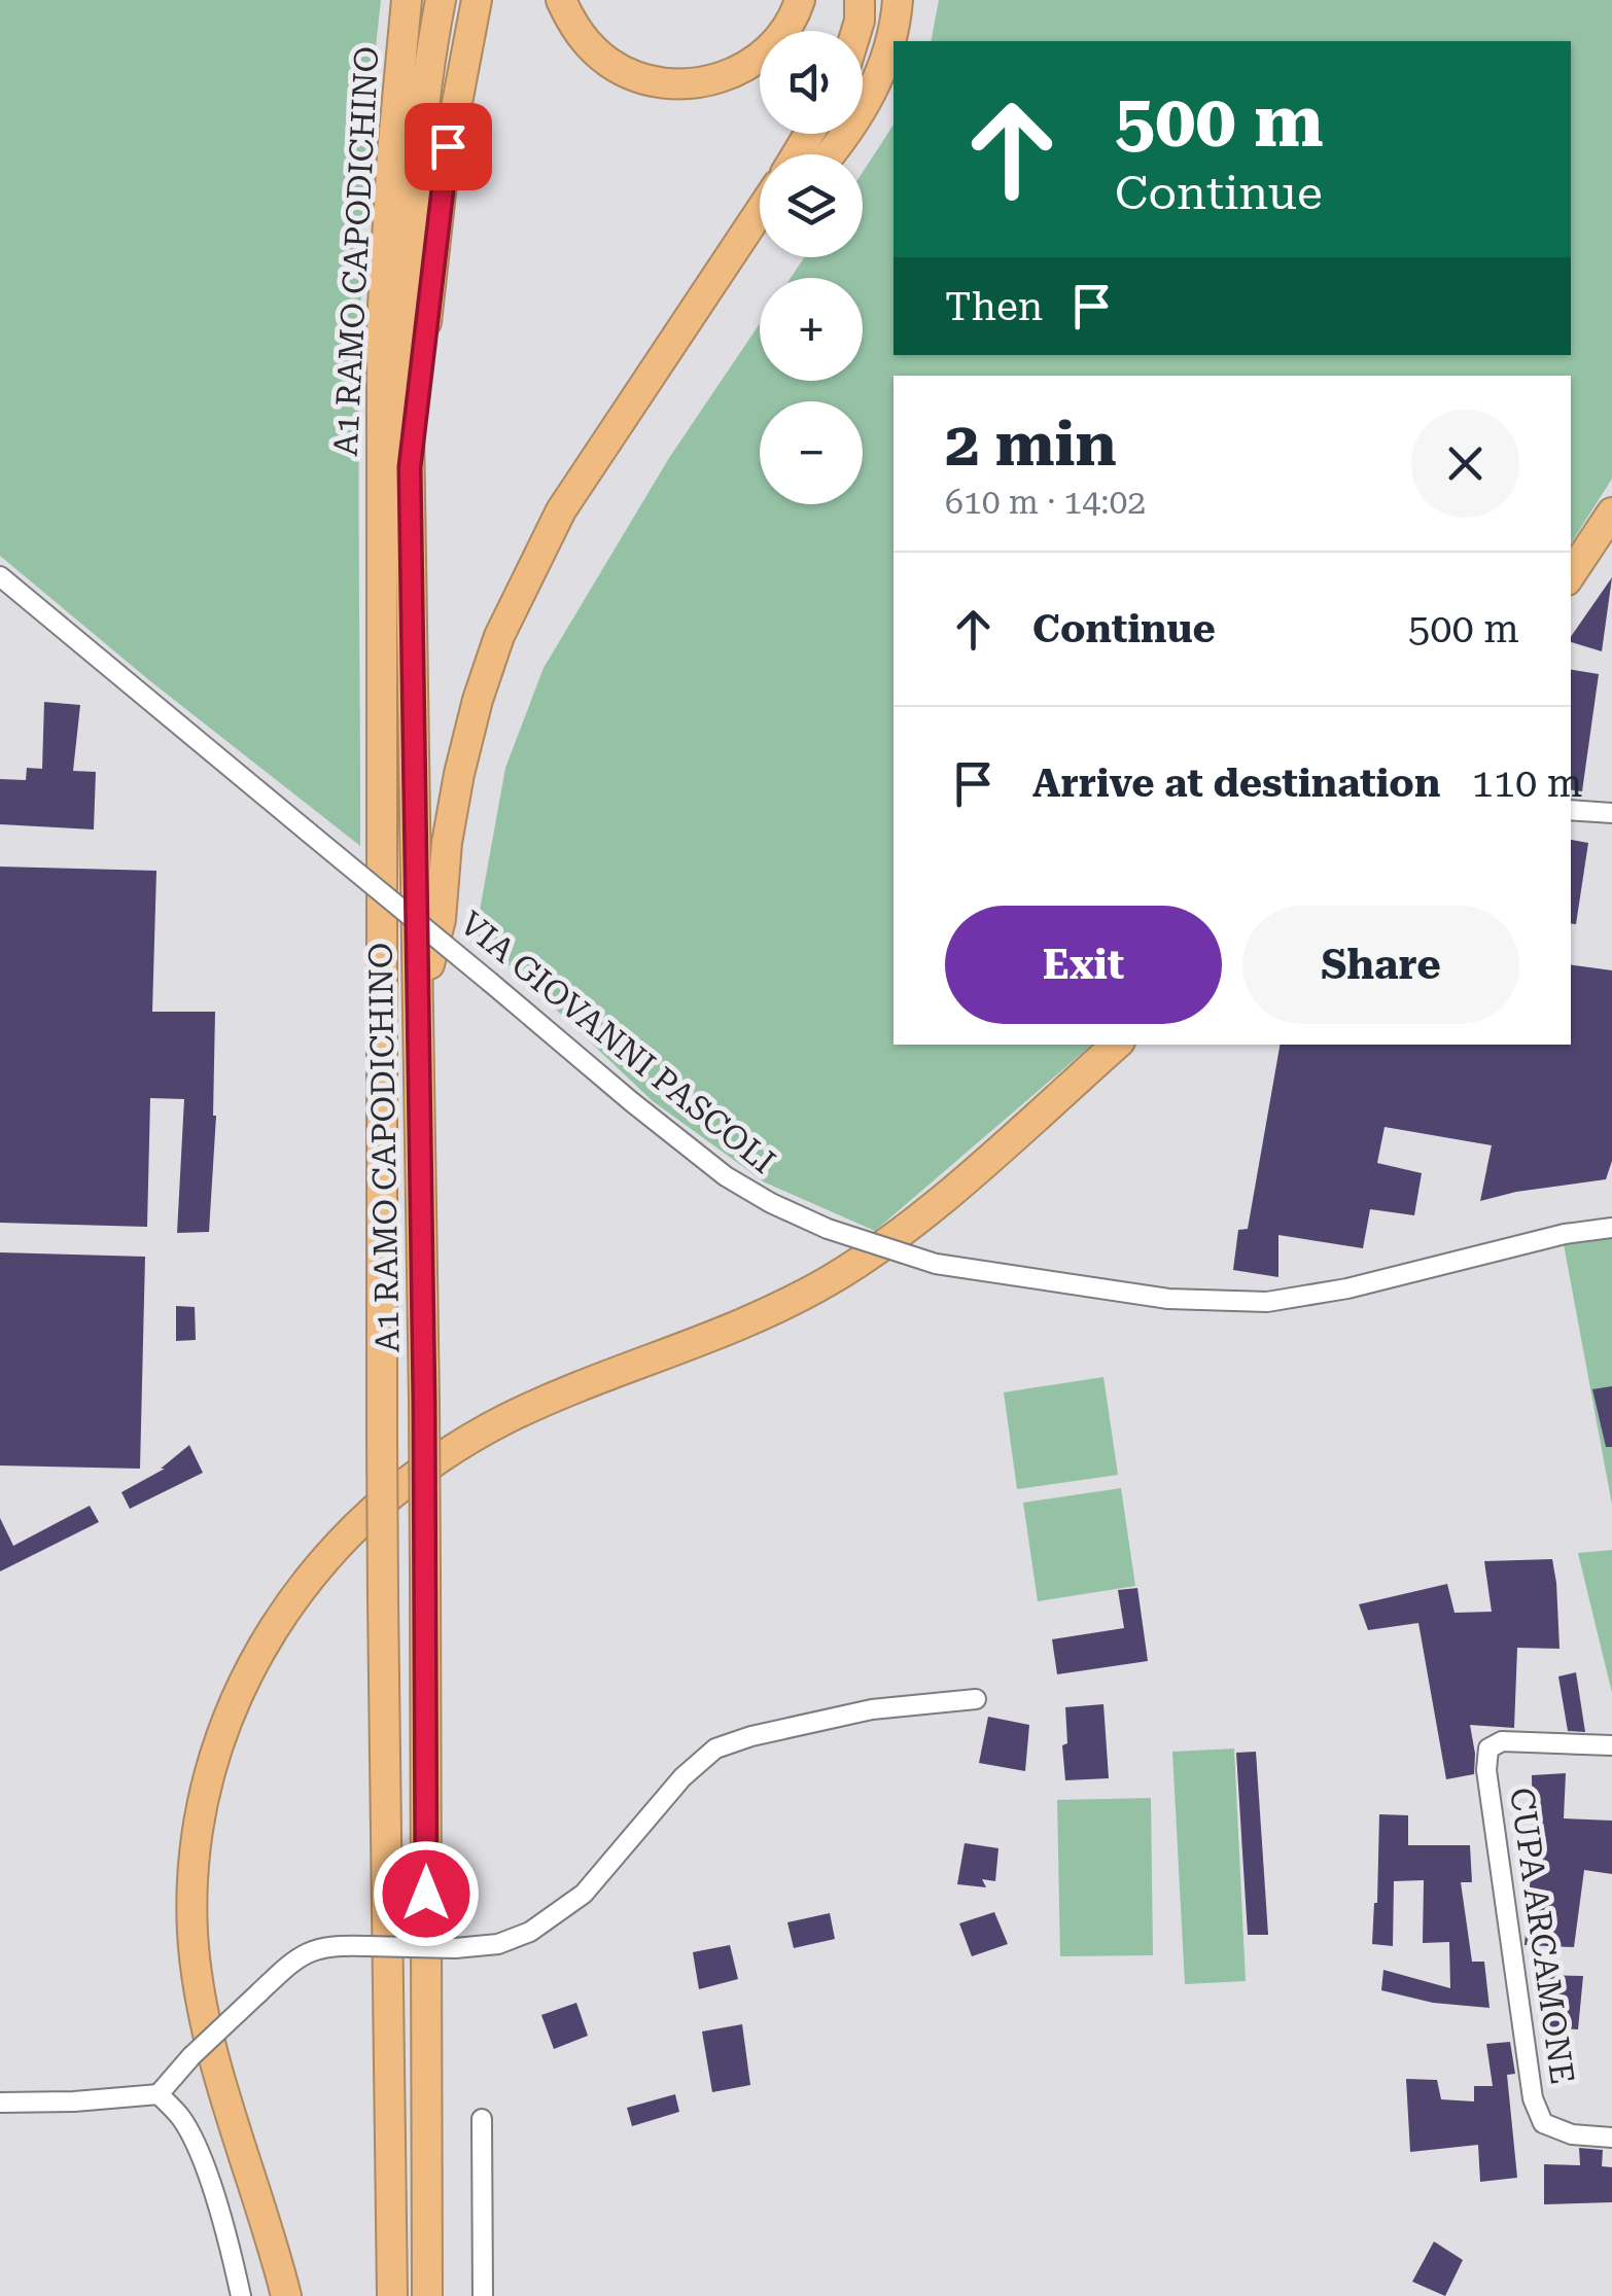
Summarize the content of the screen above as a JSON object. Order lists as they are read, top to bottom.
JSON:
{
  "streets": {
    "highway": ["A1 RAMO CAPODICHINO"],
    "street": ["VIA GIOVANNI PASCOLI", "CUPA ARCAMONE"]
  },
  "page": {
    "map_buttons": ["+", "−"],
    "turn": ["500 m", "Continue"],
    "then": "Then",
    "heading": ["2 min", "610 m · 14:02"],
    "list": [
      {
        "name": "Continue",
        "value": "500 m"
      },
      {
        "name": "Arrive at destination",
        "value": "110 m"
      }
    ],
    "buttons": ["Exit", "Share"]
  }
}
